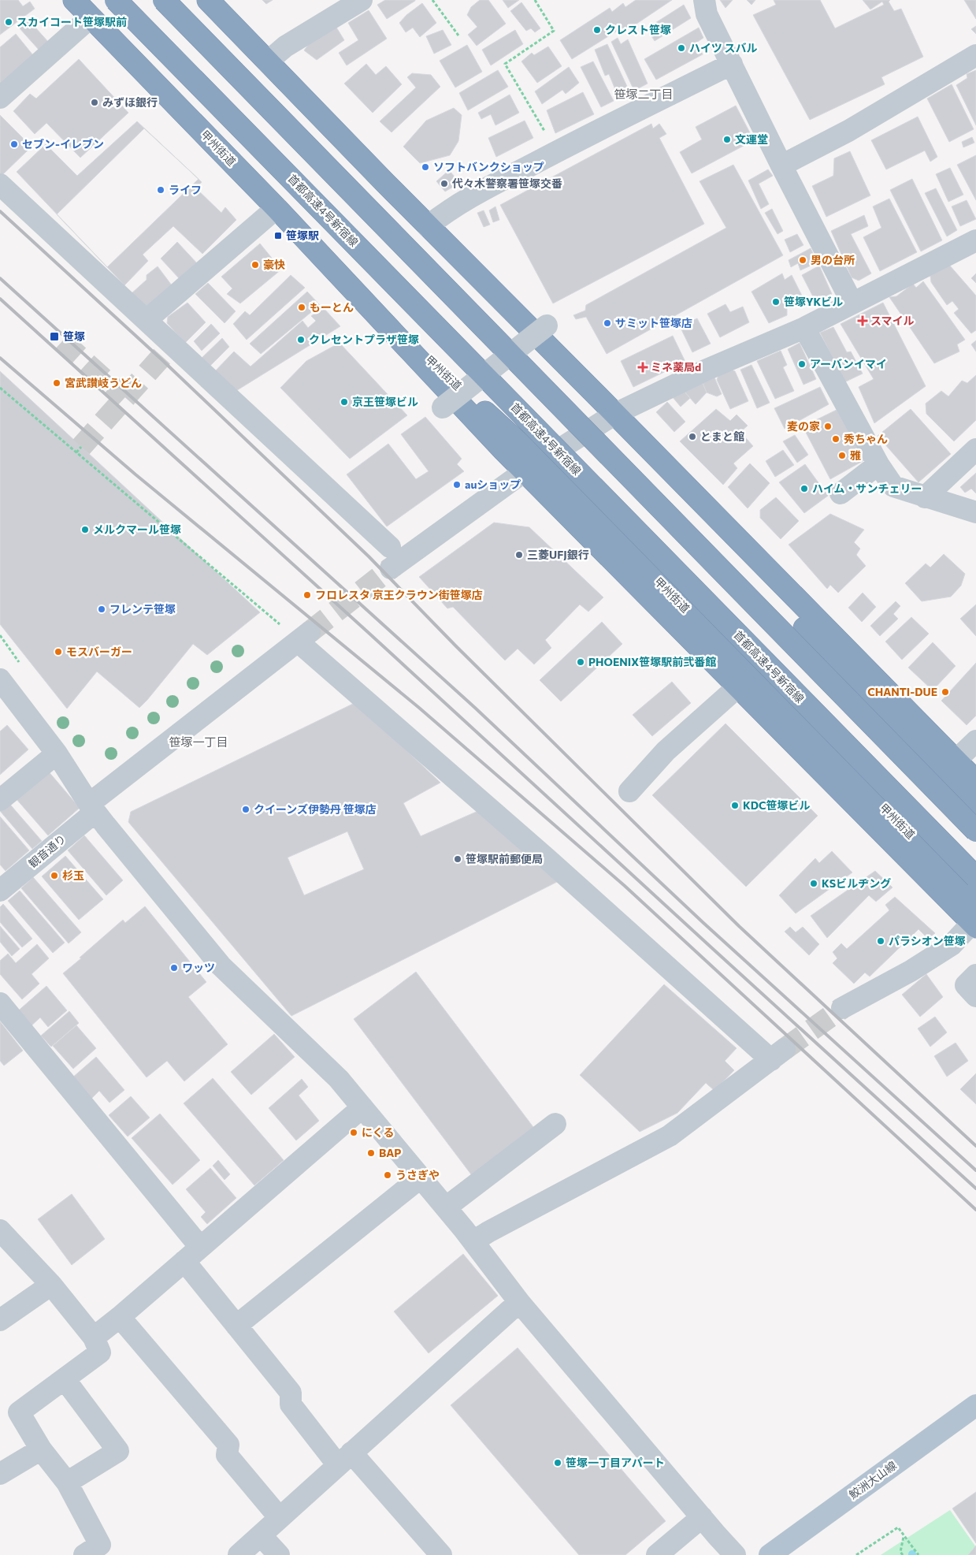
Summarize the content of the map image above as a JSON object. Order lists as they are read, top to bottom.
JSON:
{
  "streets": {
    "highway": ["甲州街道", "首都高速4号新宿線"],
    "main road": ["鮫洲大山線"],
    "street": ["観音通り"]
  },
  "districts": ["笹塚二丁目", "笹塚一丁目"],
  "places": {
    "other": [
      "スカイコート笹塚駅前",
      "クレスト笹塚",
      "ハイツ スバル",
      "みずほ銀行",
      "文運堂",
      "セブン-イレブン",
      "ソフトバンクショップ",
      "代々木警察署笹塚交番",
      "ライフ",
      "男の台所",
      "豪快",
      "笹塚YKビル",
      "もーとん",
      "サミット笹塚店",
      "クレセントプラザ笹塚",
      "アーバンイマイ",
      "宮武讃岐うどん",
      "京王笹塚ビル",
      "麦の家",
      "とまと館",
      "秀ちゃん",
      "雅",
      "auショップ",
      "ハイム・サンチェリー",
      "メルクマール笹塚",
      "三菱UFJ銀行",
      "フロレスタ 京王クラウン街笹塚店",
      "フレンテ笹塚",
      "モスバーガー",
      "PHOENIX笹塚駅前弐番館",
      "CHANTI-DUE",
      "KDC笹塚ビル",
      "クイーンズ伊勢丹 笹塚店",
      "笹塚駅前郵便局",
      "杉玉",
      "KSビルヂング",
      "パラシオン笹塚",
      "ワッツ",
      "にくる",
      "BAP",
      "うさぎや",
      "笹塚一丁目アパート"
    ],
    "transit": ["笹塚駅", "笹塚"],
    "health": ["スマイル", "ミネ薬局d"]
  }
}
